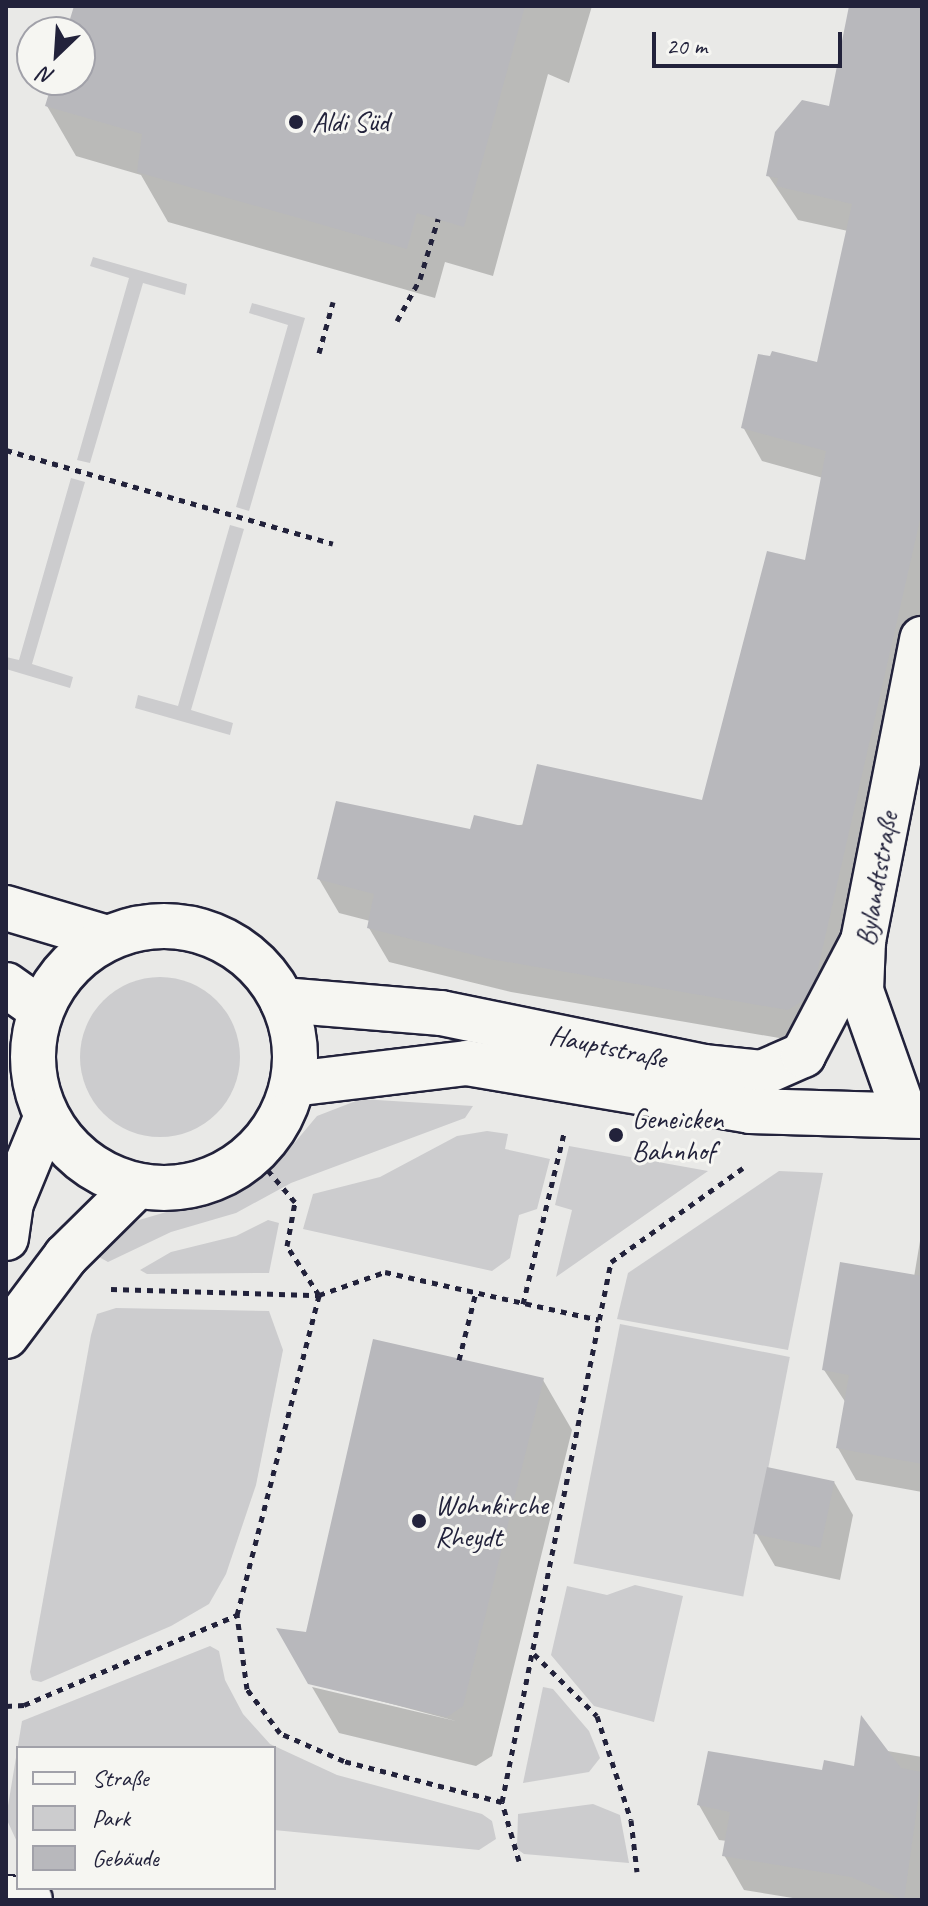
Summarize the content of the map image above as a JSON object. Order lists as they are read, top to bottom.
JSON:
{
  "streets": {
    "street": ["Bylandtstraße", "Hauptstraße"]
  },
  "crossings": [
    ["Bylandtstraße", "Hauptstraße"]
  ],
  "places": ["Aldi Süd", "Geneicken Bahnhof", "Wohnkirche Rheydt"],
  "legend": ["Straße", "Park", "Gebäude"],
  "scale_bar": "20 m",
  "north": "bottom left"
}
